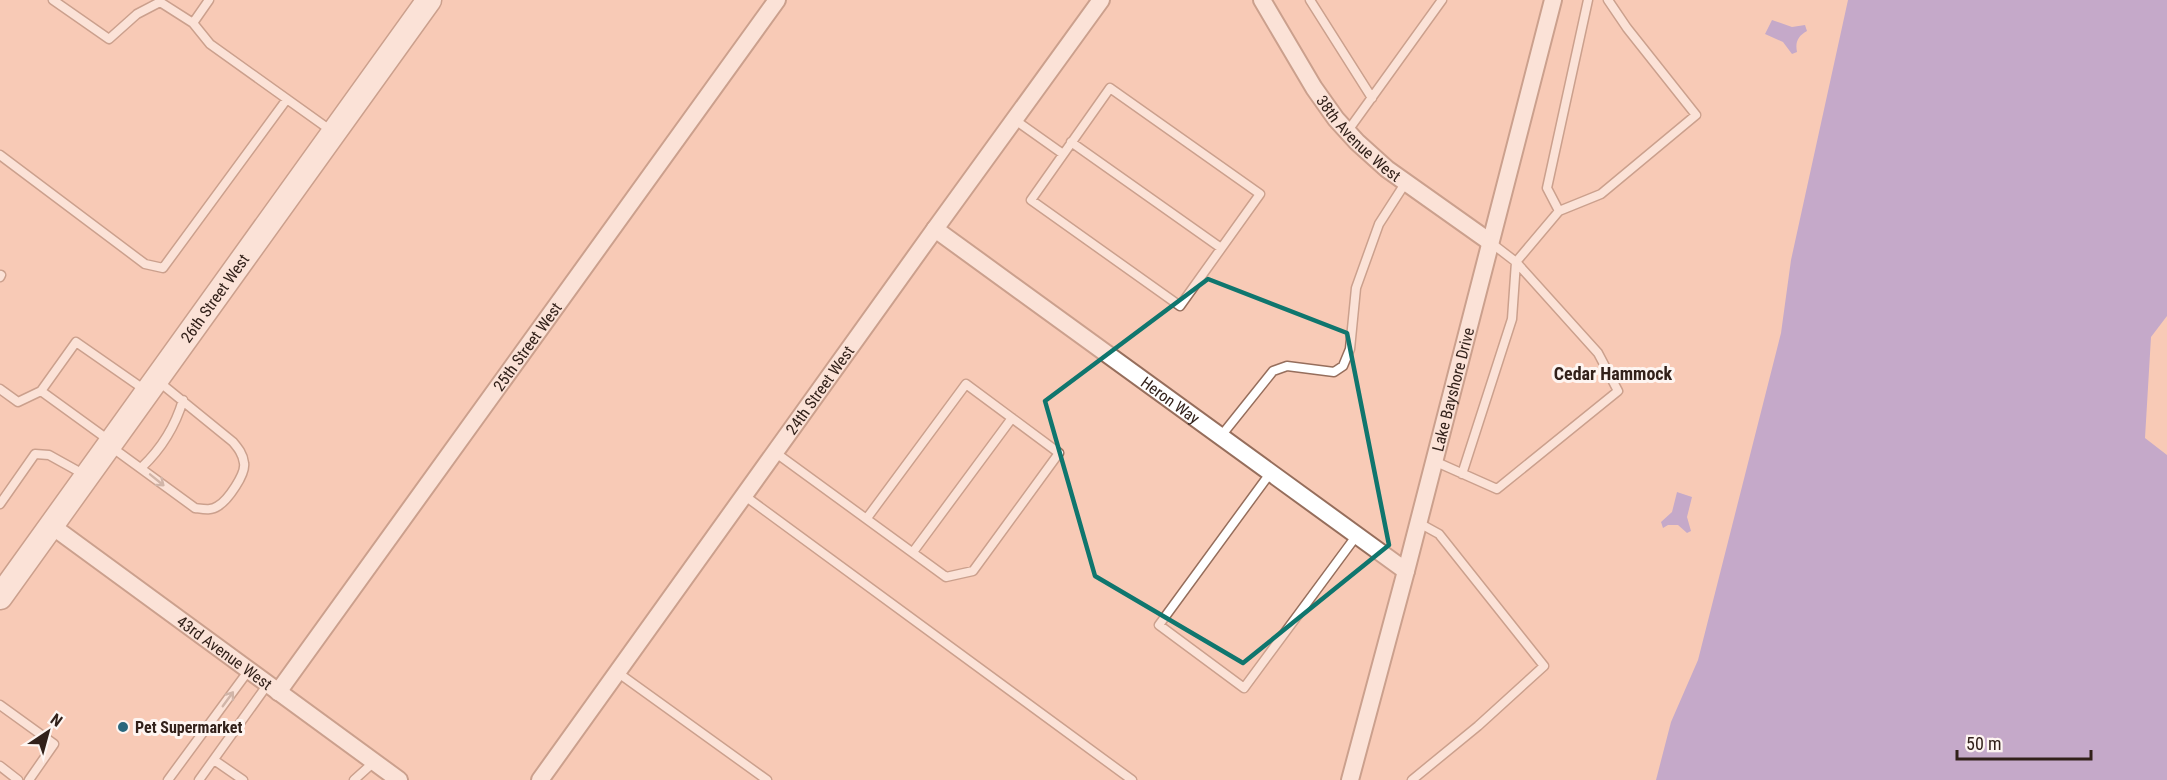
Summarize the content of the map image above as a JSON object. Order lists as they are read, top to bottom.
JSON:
{
  "streets": {
    "street": [
      "38th Avenue West",
      "26th Street West",
      "25th Street West",
      "24th Street West",
      "Lake Bayshore Drive",
      "Heron Way",
      "43rd Avenue West"
    ]
  },
  "crossings": [
    ["38th Avenue West", "Lake Bayshore Drive"],
    ["26th Street West", "43rd Avenue West"],
    ["25th Street West", "43rd Avenue West"],
    ["24th Street West", "Heron Way"],
    ["Lake Bayshore Drive", "Heron Way"]
  ],
  "districts": ["Cedar Hammock"],
  "places": ["Pet Supermarket"],
  "scale_bar": "50 m",
  "north": "top right"
}
